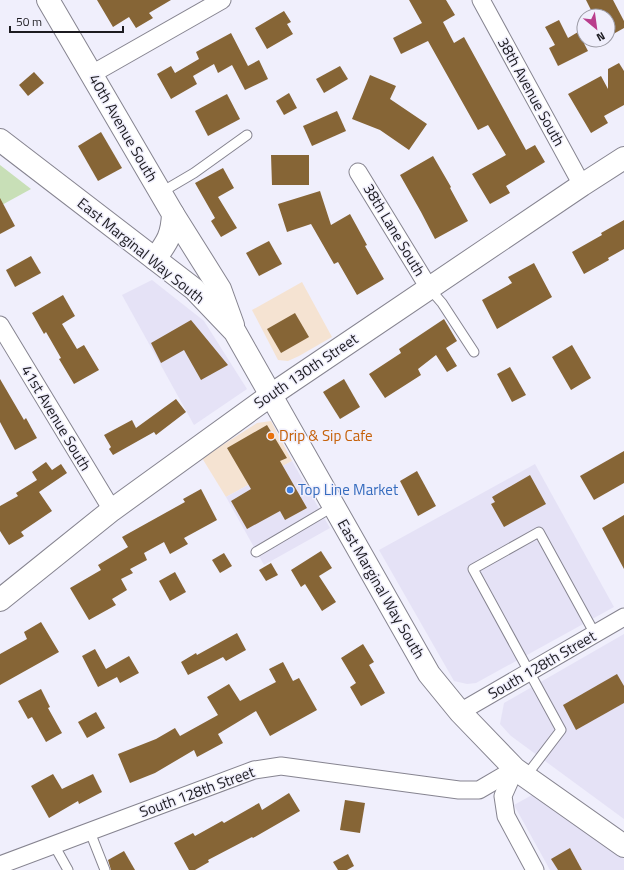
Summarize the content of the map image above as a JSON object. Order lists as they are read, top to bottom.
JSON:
{
  "streets": {
    "street": [
      "38th Avenue South",
      "40th Avenue South",
      "38th Lane South",
      "East Marginal Way South",
      "South 130th Street",
      "41st Avenue South",
      "South 128th Street"
    ]
  },
  "crossings": [
    ["38th Avenue South", "South 130th Street"],
    ["40th Avenue South", "East Marginal Way South"],
    ["38th Lane South", "South 130th Street"],
    ["East Marginal Way South", "South 130th Street"],
    ["East Marginal Way South", "South 128th Street"],
    ["South 130th Street", "41st Avenue South"]
  ],
  "places": ["Drip & Sip Cafe", "Top Line Market"],
  "scale_bar": "50 m",
  "north": "bottom right"
}
